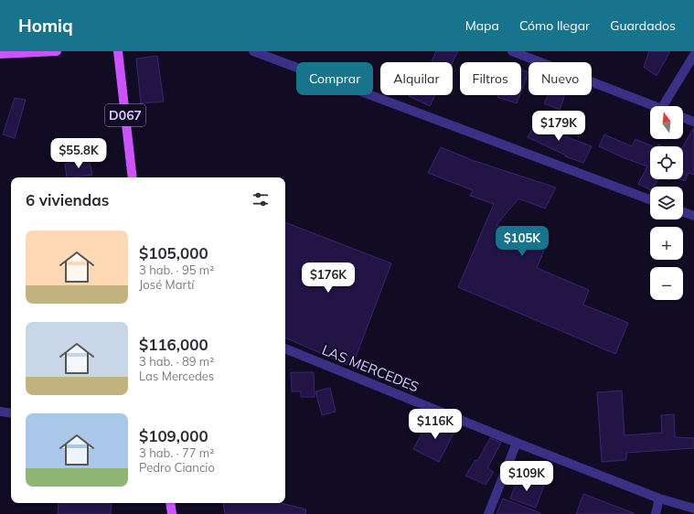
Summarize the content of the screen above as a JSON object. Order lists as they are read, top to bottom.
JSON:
{
  "streets": {
    "main road": ["D067"],
    "street": ["LAS MERCEDES"]
  },
  "north": "top",
  "page": {
    "header": "Homiq",
    "nav": ["Mapa", "Cómo llegar", "Guardados"],
    "chip": [
      "Comprar",
      "Alquilar",
      "Filtros",
      "Nuevo"
    ],
    "map_buttons": ["+", "−"],
    "price": [
      "$179K",
      "$55.8K",
      "$105K",
      "$176K",
      "$116K",
      "$109K"
    ],
    "heading": "6 viviendas",
    "list": [
      {
        "name": "$105,000",
        "note": "3 hab. · 95 m² · José Martí"
      },
      {
        "name": "$116,000",
        "note": "3 hab. · 89 m² · Las Mercedes"
      },
      {
        "name": "$109,000",
        "note": "3 hab. · 77 m² · Pedro Ciancio"
      }
    ]
  }
}
